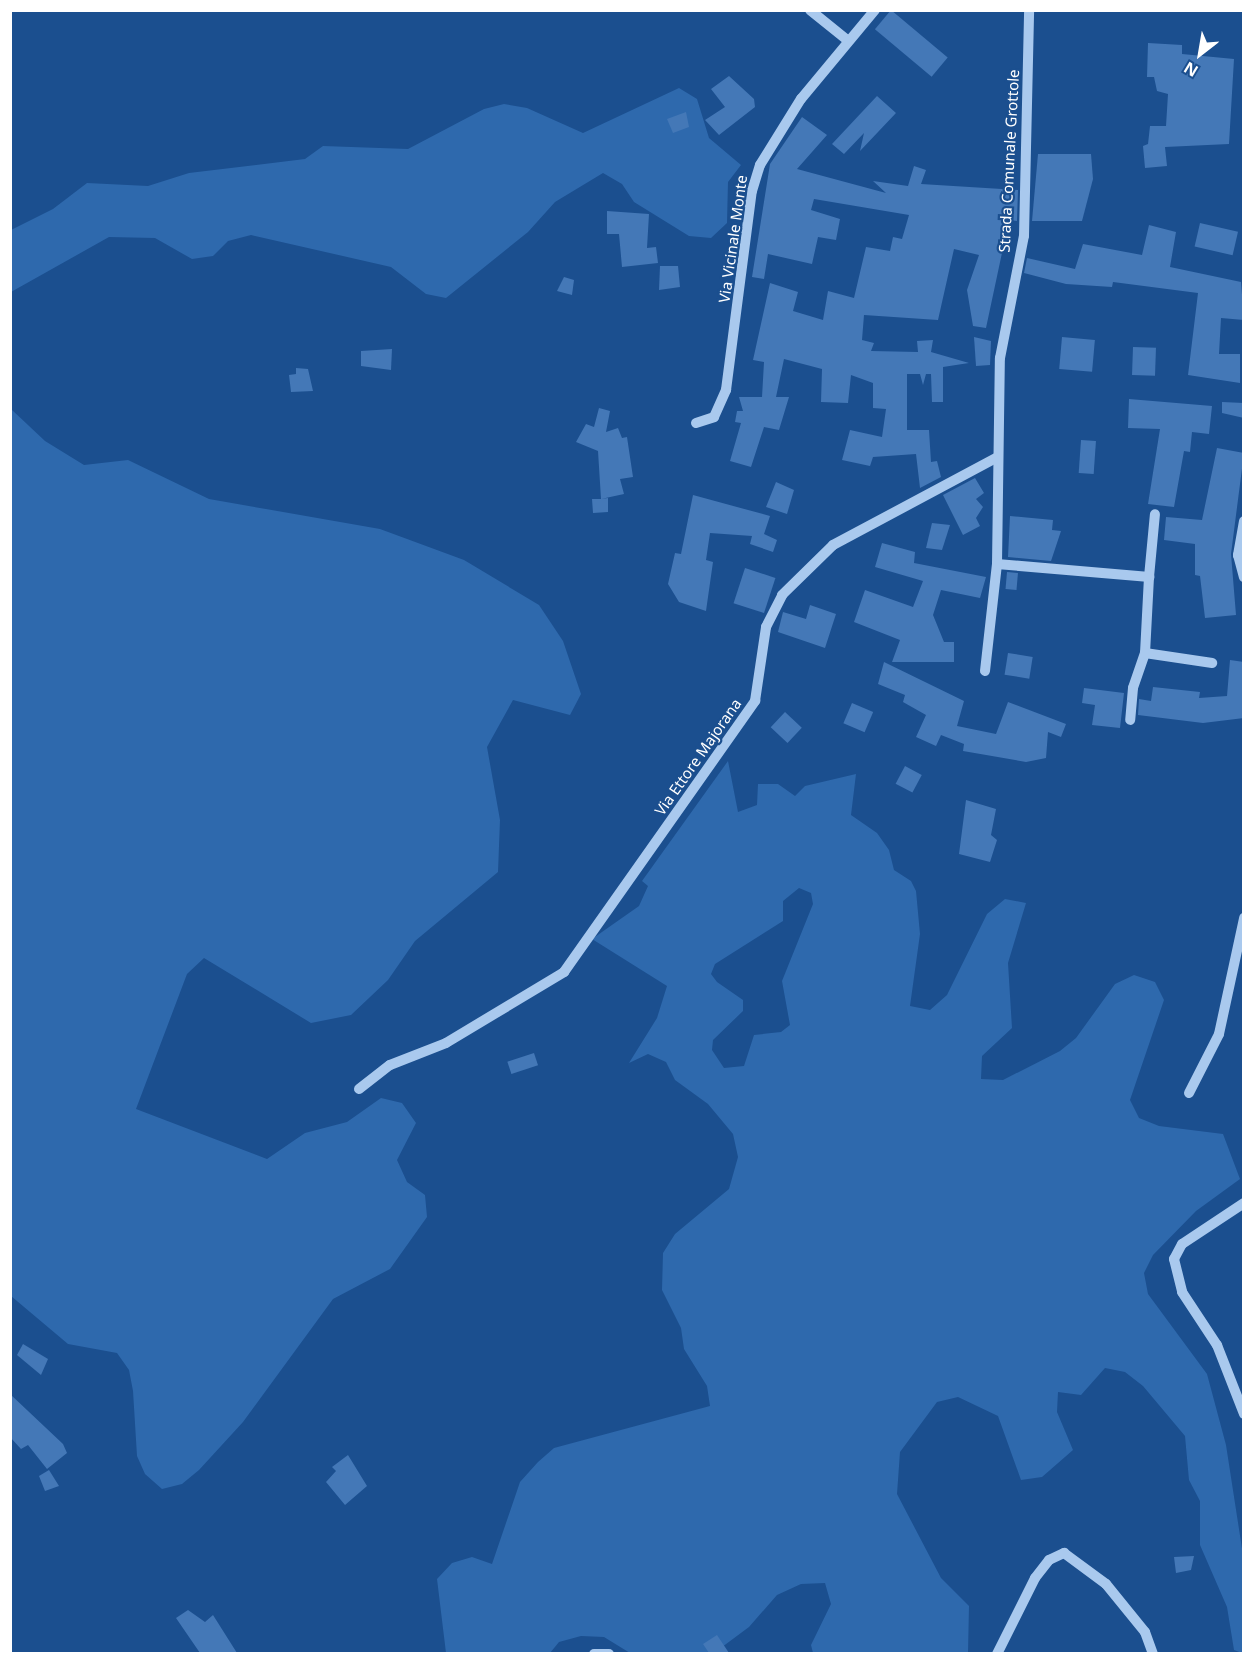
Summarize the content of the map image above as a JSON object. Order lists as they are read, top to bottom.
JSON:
{
  "streets": {
    "street": ["Strada Comunale Grottole", "Via Vicinale Monte", "Via Ettore Majorana"]
  },
  "crossings": [
    ["Strada Comunale Grottole", "Via Ettore Majorana"]
  ],
  "north": "bottom left"
}
